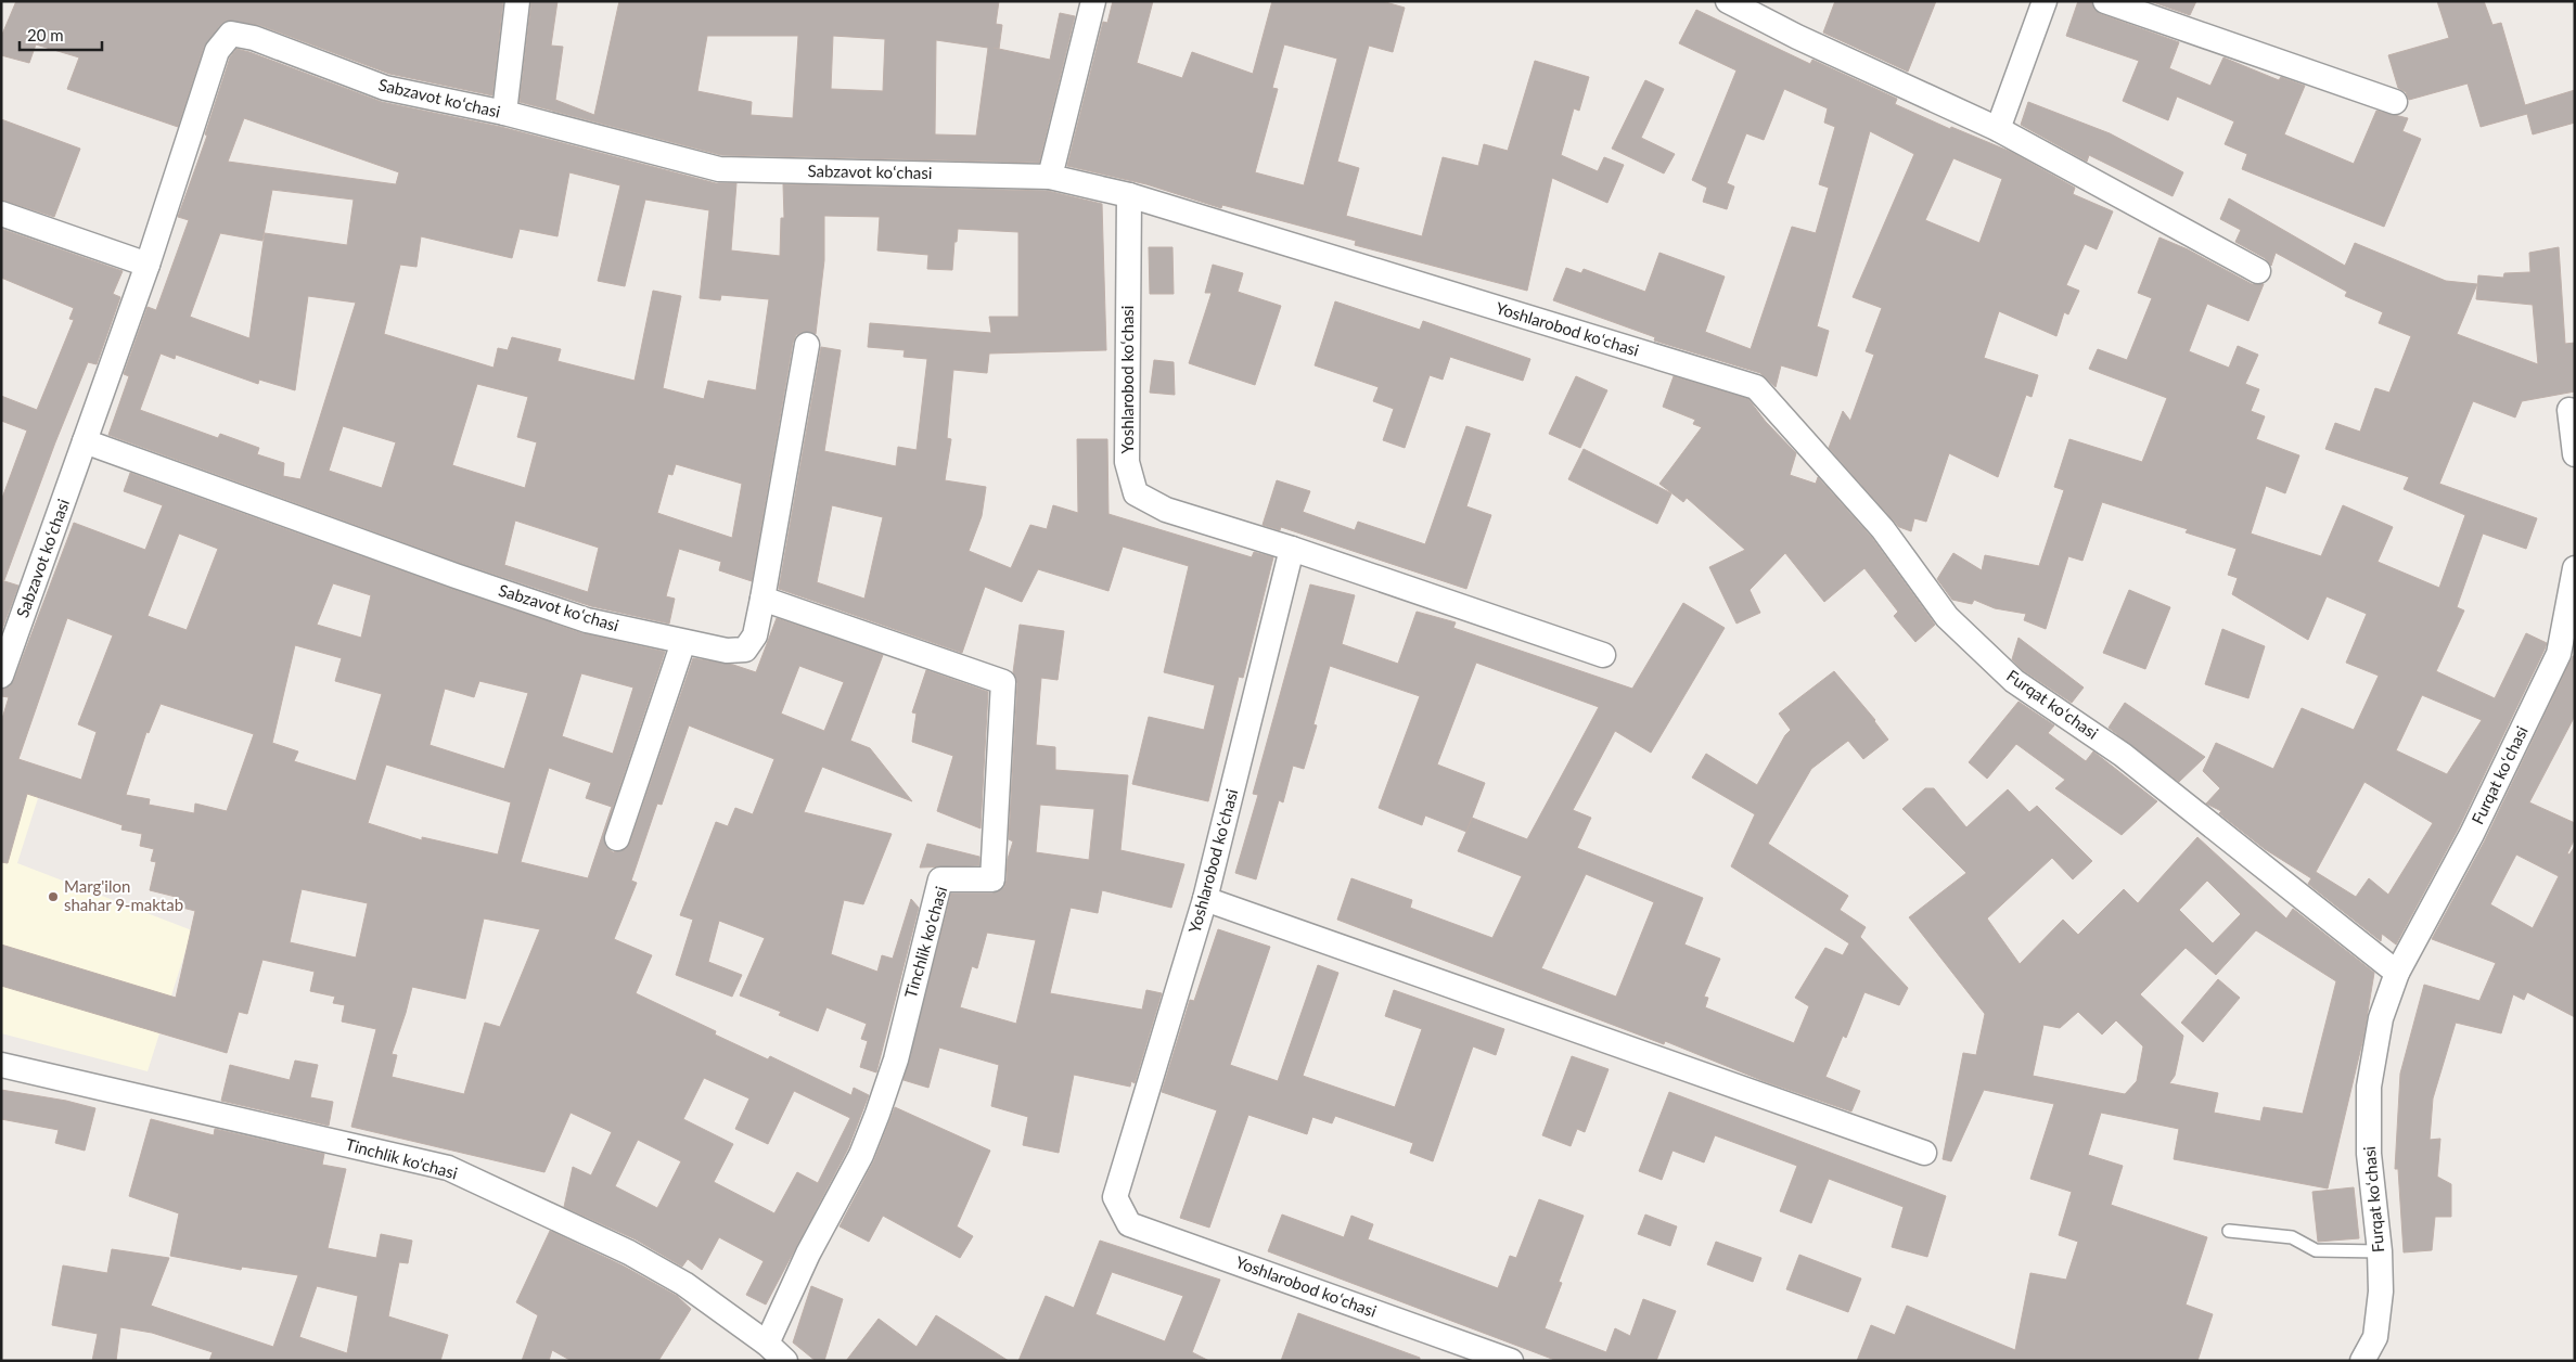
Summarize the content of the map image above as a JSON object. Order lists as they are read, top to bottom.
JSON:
{
  "streets": {
    "street": [
      "Sabzavot koʻchasi",
      "Yoshlarobod koʻchasi",
      "Furqat koʻchasi",
      "Tinchlik ko'chasi"
    ]
  },
  "crossings": [
    ["Sabzavot koʻchasi", "Yoshlarobod koʻchasi"],
    ["Sabzavot koʻchasi", "Tinchlik ko'chasi"],
    ["Yoshlarobod koʻchasi", "Furqat koʻchasi"]
  ],
  "places": ["Marg'ilon shahar 9-maktab"],
  "scale_bar": "20 m"
}
